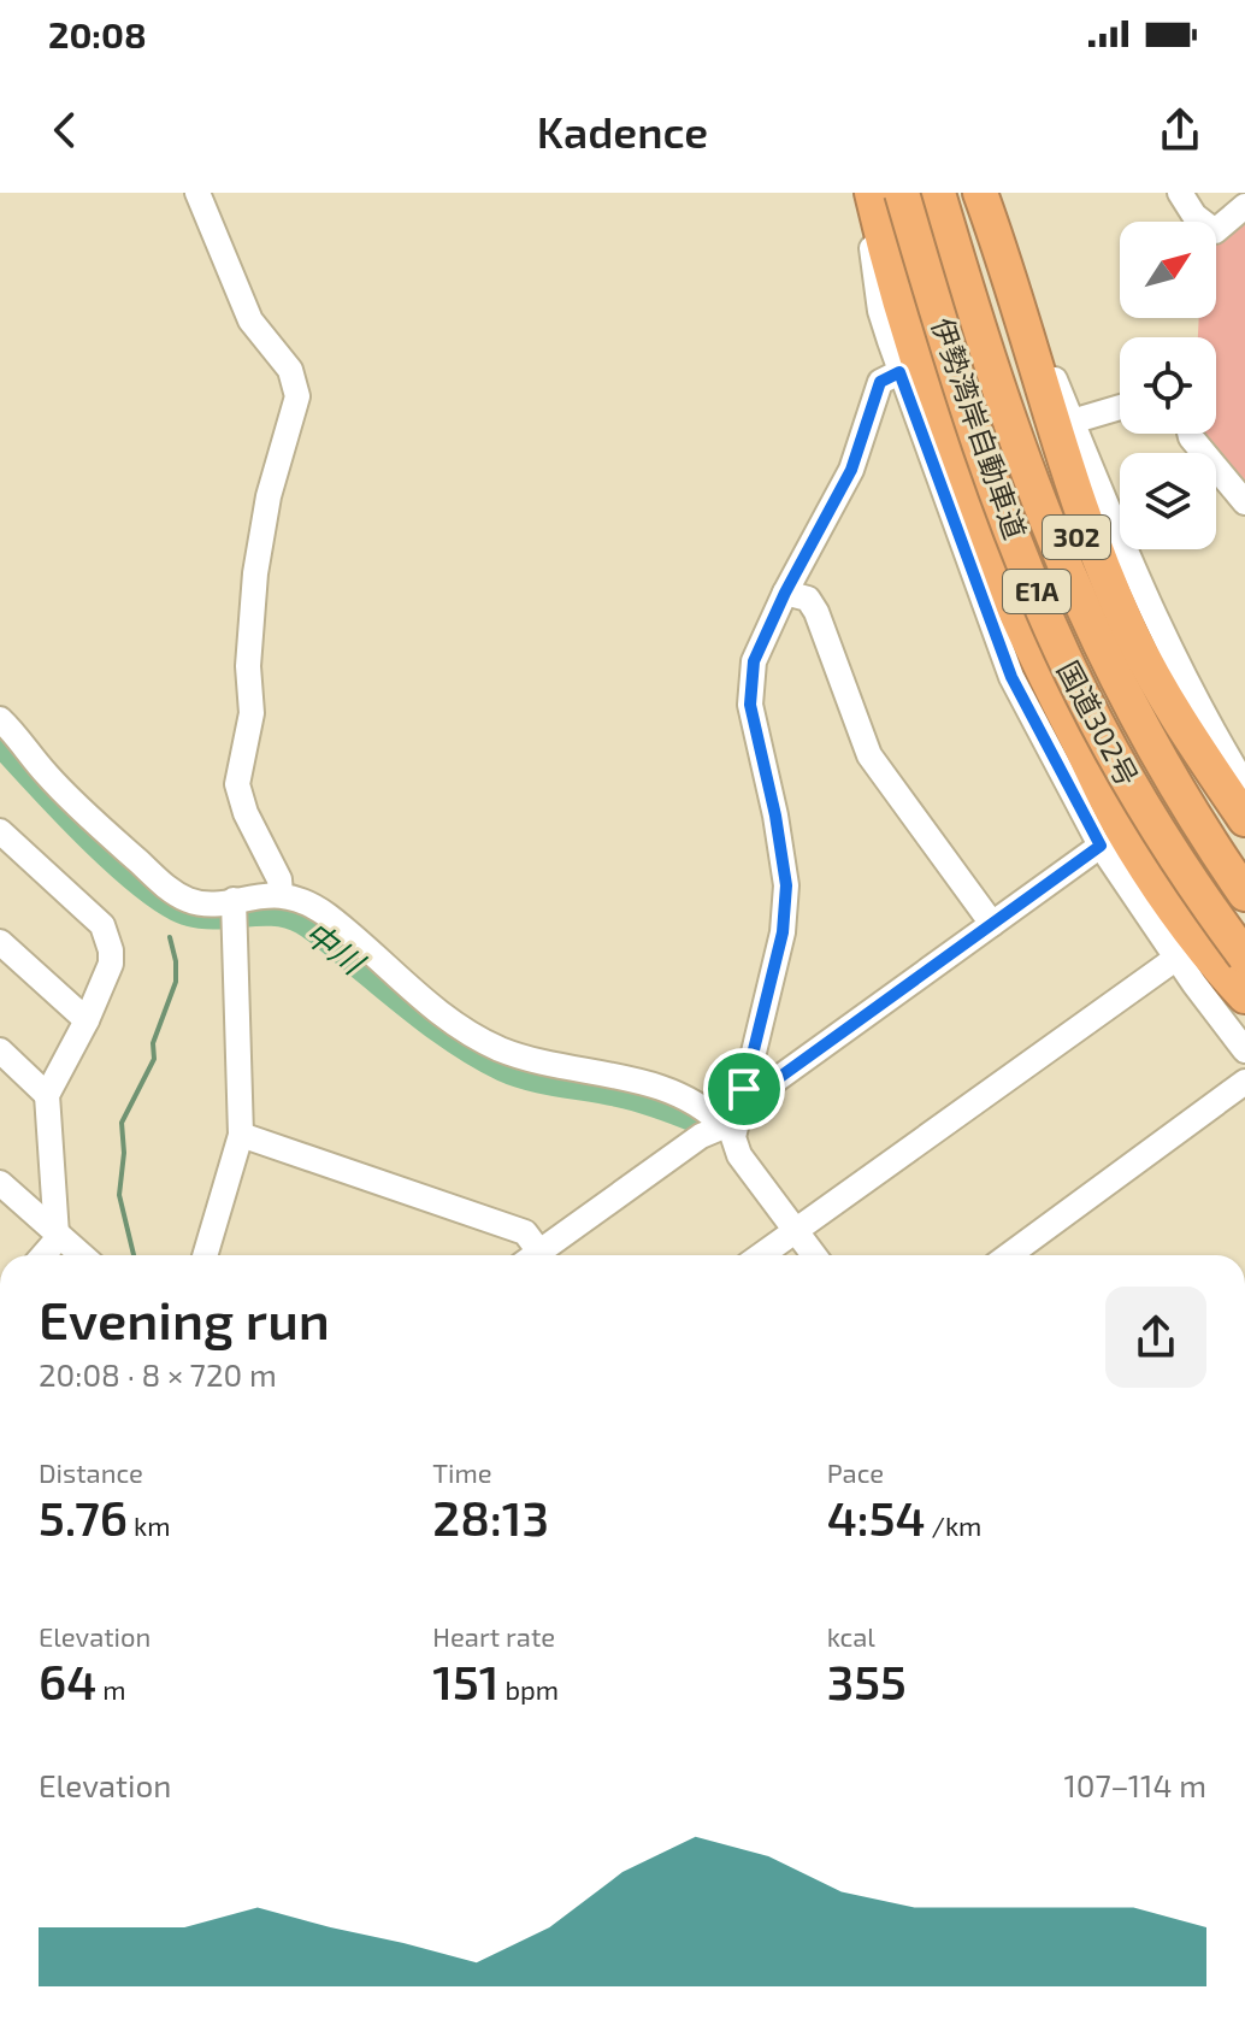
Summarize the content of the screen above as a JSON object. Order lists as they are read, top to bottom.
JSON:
{
  "streets": {
    "highway": [
      "伊勢湾岸自動車道",
      "302",
      "E1A",
      "国道302号"
    ]
  },
  "water": ["中川"],
  "north": "top right",
  "page": {
    "status": "20:08",
    "header": "Kadence",
    "heading": ["Evening run", "20:08 · 8 × 720 m"],
    "stats": [
      ["Distance", "5.76 km"],
      ["Time", "28:13"],
      ["Pace", "4:54 /km"],
      ["Elevation", "64 m"],
      ["Heart rate", "151 bpm"],
      ["kcal", "355"]
    ],
    "chart": ["Elevation", "107–114 m"]
  }
}
